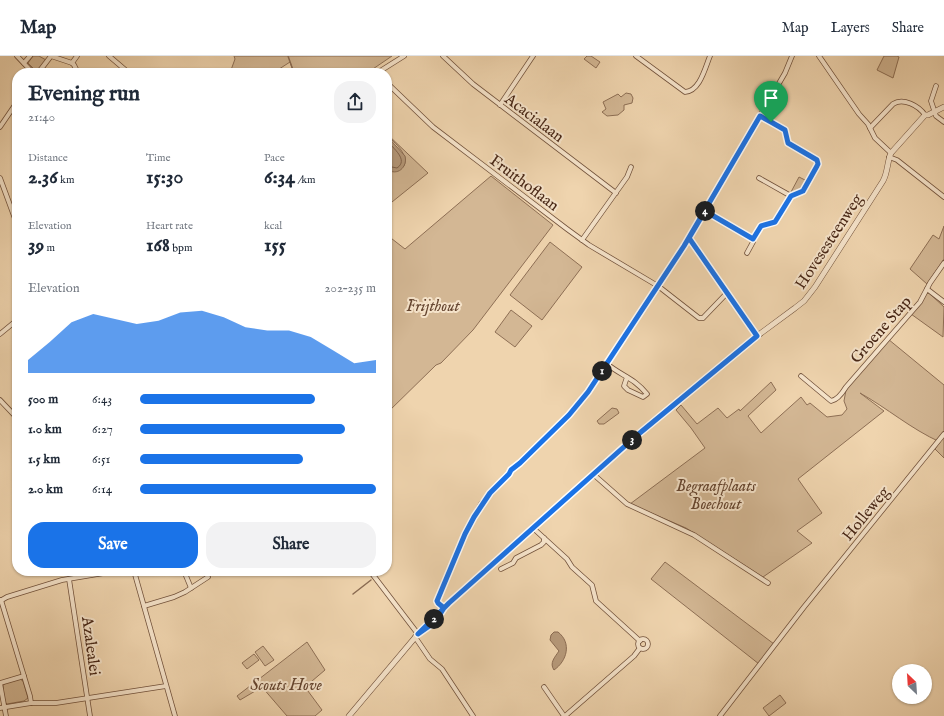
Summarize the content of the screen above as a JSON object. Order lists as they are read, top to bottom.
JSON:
{
  "streets": {
    "street": [
      "Acacialaan",
      "Fruithoflaan",
      "Hovesesteenweg",
      "Groene Stap",
      "Holleweg",
      "Azalealei"
    ]
  },
  "parks": ["Frijthout", "Begraafplaats Boechout", "Scouts Hove"],
  "north": "top left",
  "page": {
    "header": "Map",
    "nav": ["Map", "Layers", "Share"],
    "heading": ["Evening run", "21:40"],
    "stats": [
      ["Distance", "2.36 km"],
      ["Time", "15:30"],
      ["Pace", "6:34 /km"],
      ["Elevation", "39 m"],
      ["Heart rate", "168 bpm"],
      ["kcal", "155"]
    ],
    "pins": [
      "4",
      "1",
      "3",
      "2"
    ],
    "chart": ["Elevation", "202–235 m"],
    "list": [
      {
        "name": "500 m",
        "note": "6:43"
      },
      {
        "name": "1.0 km",
        "note": "6:27"
      },
      {
        "name": "1.5 km",
        "note": "6:51"
      },
      {
        "name": "2.0 km",
        "note": "6:14"
      }
    ],
    "buttons": ["Save", "Share"]
  }
}
